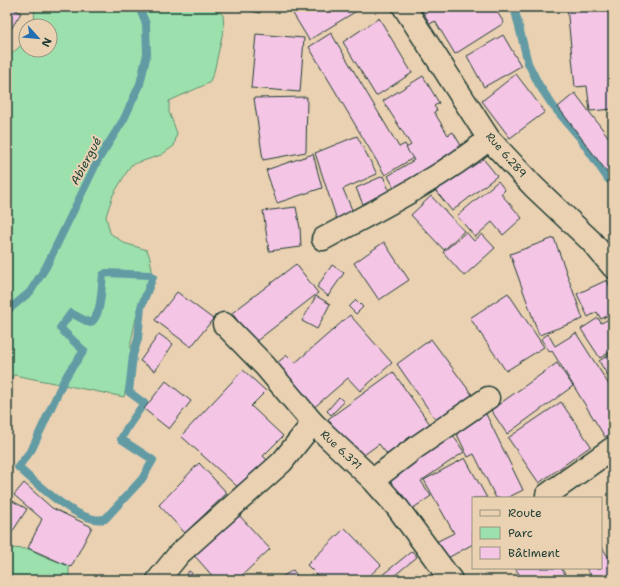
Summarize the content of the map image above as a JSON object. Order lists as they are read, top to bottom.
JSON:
{
  "streets": {
    "street": ["Rue 6.289", "Rue 6.371"]
  },
  "water": ["Abiergué"],
  "legend": ["Route", "Parc", "Bâtiment"],
  "north": "bottom right"
}
